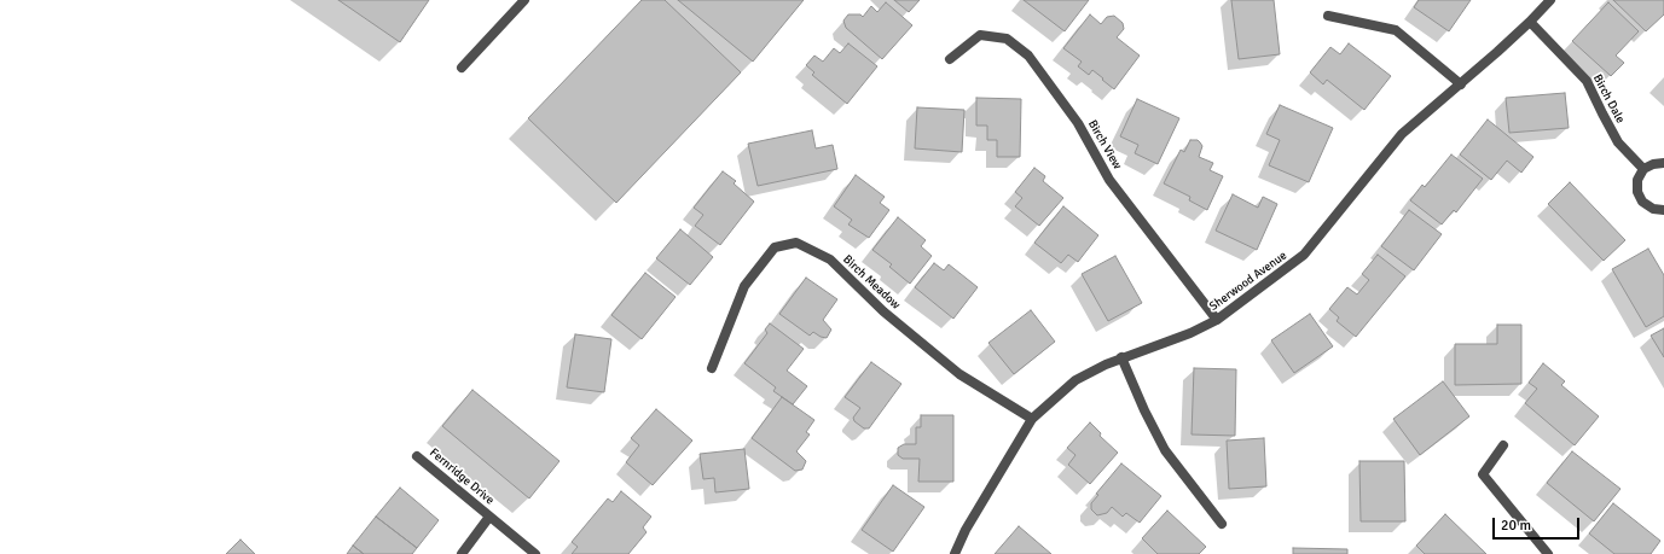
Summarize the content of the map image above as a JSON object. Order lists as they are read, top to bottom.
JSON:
{
  "streets": {
    "street": [
      "Birch Dale",
      "Birch View",
      "Sherwood Avenue",
      "Birch Meadow",
      "Fernridge Drive"
    ]
  },
  "crossings": [
    ["Birch Dale", "Sherwood Avenue"],
    ["Birch View", "Sherwood Avenue"],
    ["Sherwood Avenue", "Birch Meadow"]
  ],
  "scale_bar": "20 m"
}
